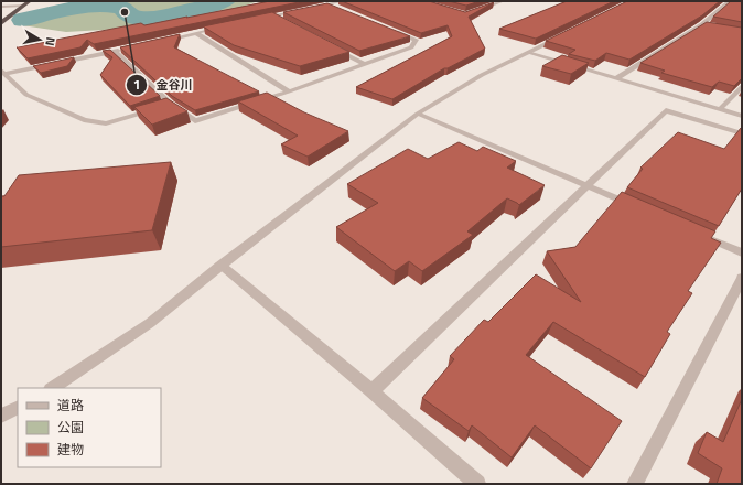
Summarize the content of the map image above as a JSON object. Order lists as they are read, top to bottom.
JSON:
{
  "places": ["金谷川"],
  "legend": ["道路", "公園", "建物"],
  "north": "right"
}
